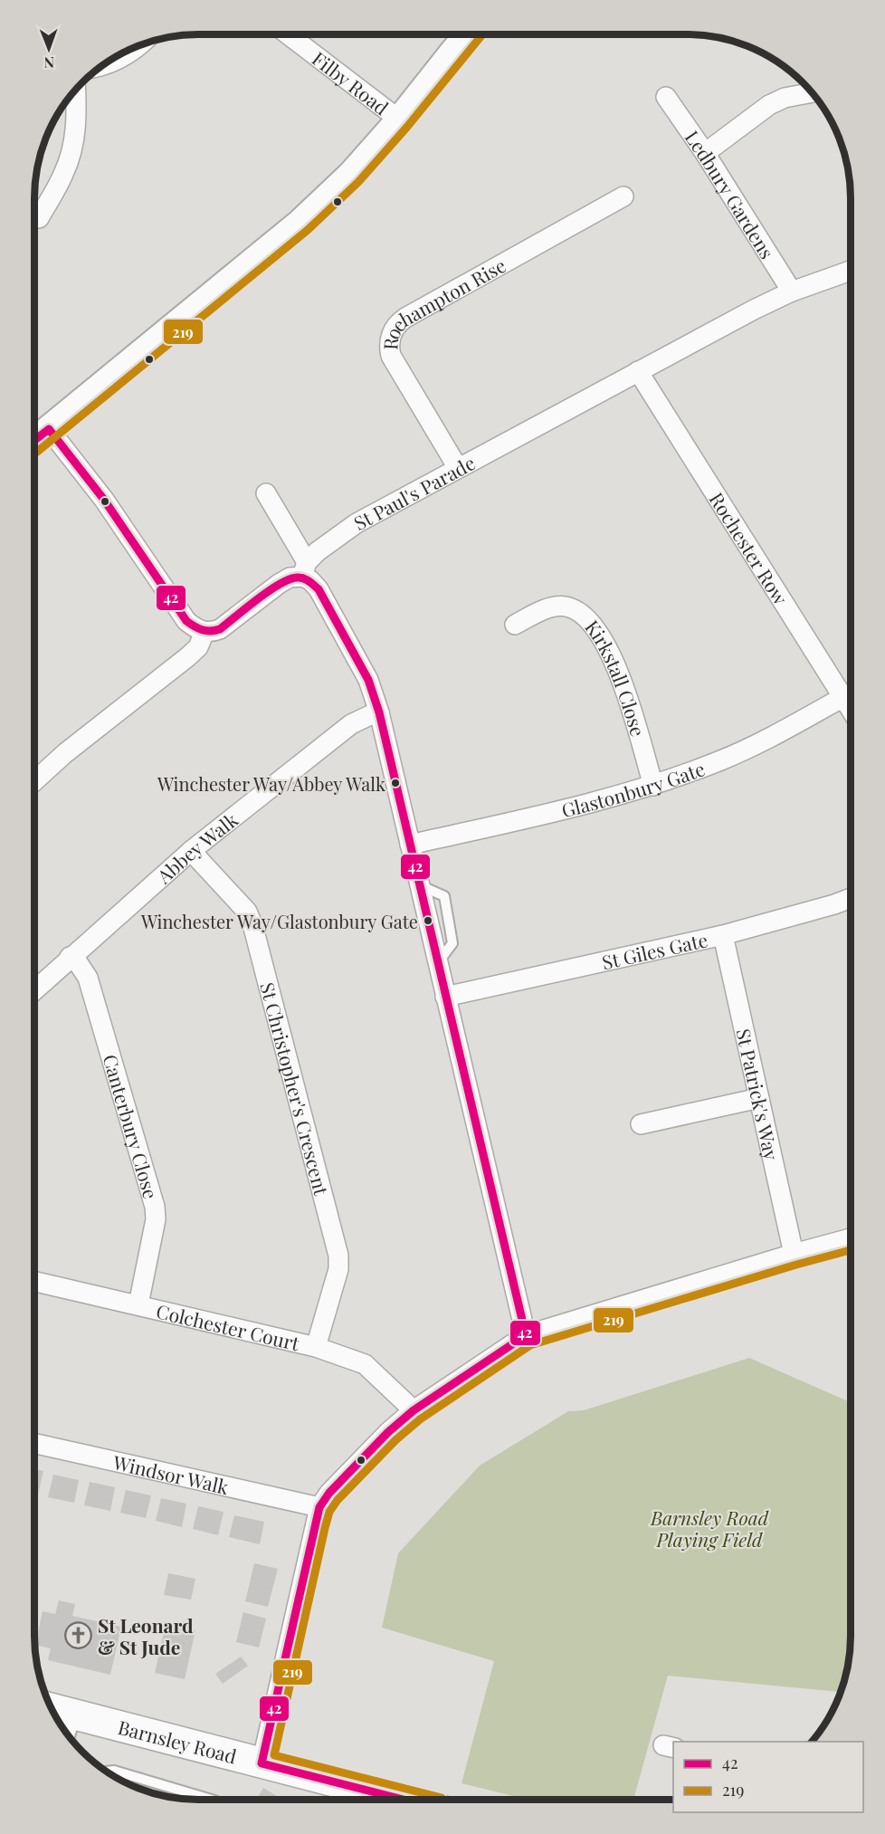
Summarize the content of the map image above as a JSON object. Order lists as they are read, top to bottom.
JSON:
{
  "streets": {
    "highway": ["Barnsley Road"],
    "street": [
      "Filby Road",
      "Ledbury Gardens",
      "Roehampton Rise",
      "St Paul's Parade",
      "Rochester Row",
      "Kirkstall Close",
      "Glastonbury Gate",
      "Abbey Walk",
      "St Giles Gate",
      "St Christopher's Crescent",
      "St Patrick's Way",
      "Canterbury Close",
      "Colchester Court",
      "Windsor Walk"
    ]
  },
  "crossings": [
    ["Ledbury Gardens", "St Paul's Parade"],
    ["Roehampton Rise", "St Paul's Parade"],
    ["St Paul's Parade", "Rochester Row"],
    ["Rochester Row", "Glastonbury Gate"],
    ["Kirkstall Close", "Glastonbury Gate"],
    ["Abbey Walk", "St Christopher's Crescent"],
    ["Abbey Walk", "Canterbury Close"],
    ["St Giles Gate", "St Patrick's Way"],
    ["St Christopher's Crescent", "Colchester Court"],
    ["Canterbury Close", "Colchester Court"]
  ],
  "parks": ["Barnsley Road Playing Field"],
  "places": {
    "other": ["Winchester Way/Abbey Walk", "Winchester Way/Glastonbury Gate"],
    "church": ["St Leonard & St Jude"]
  },
  "lines": ["transit line 219", "transit line 42"],
  "legend": ["42", "219"],
  "north": "bottom"
}
